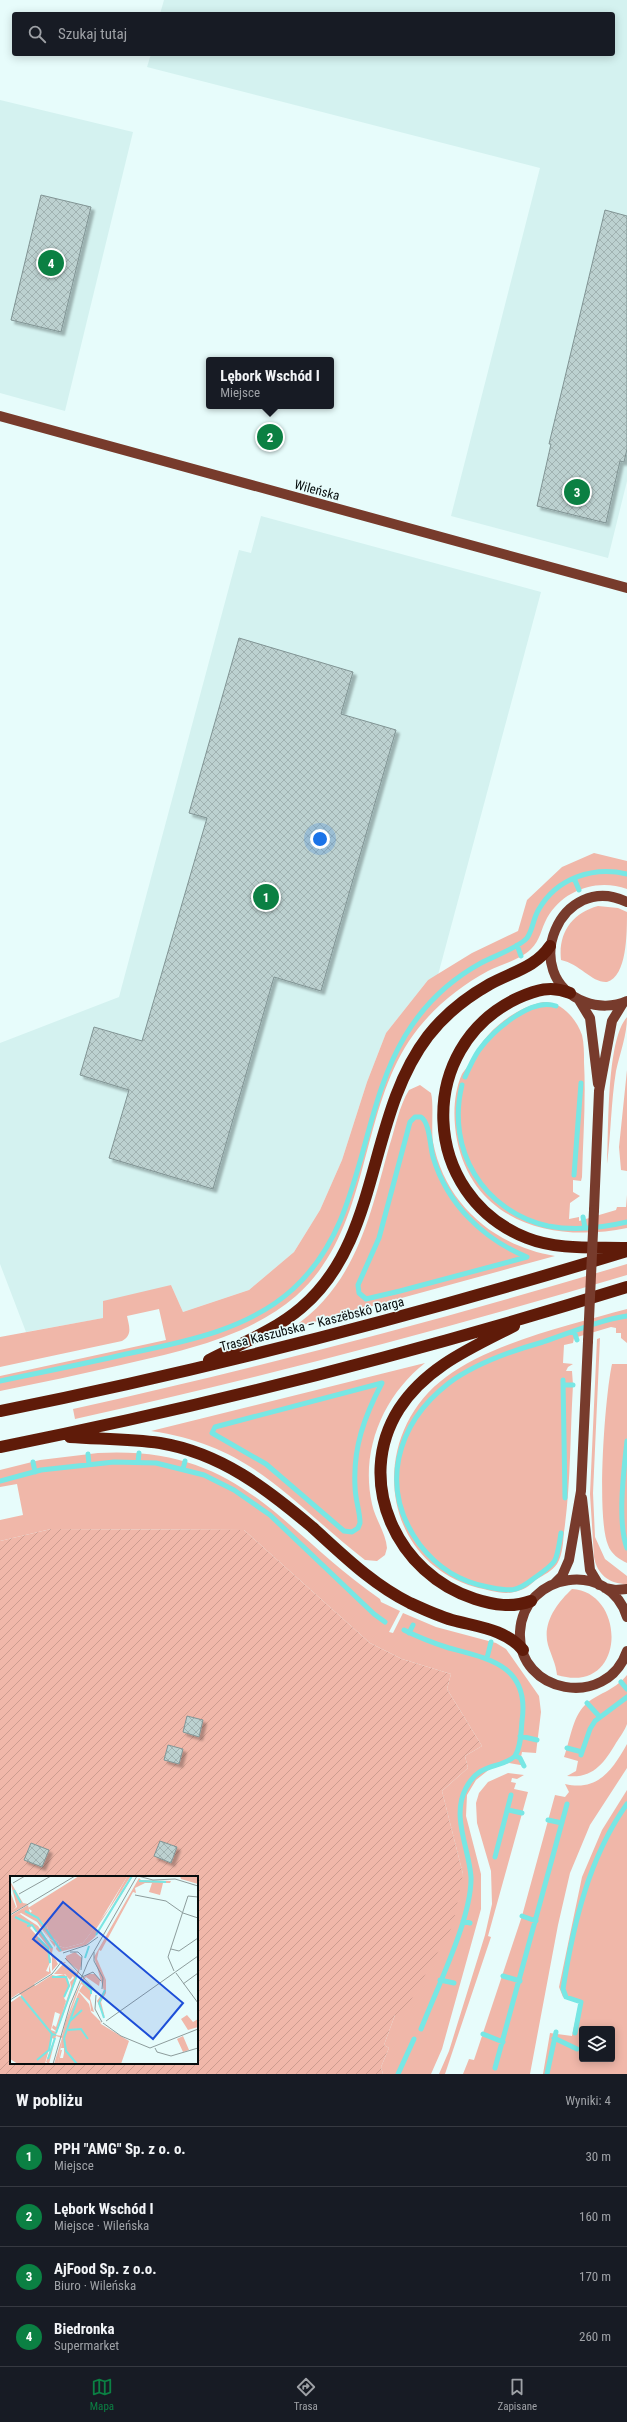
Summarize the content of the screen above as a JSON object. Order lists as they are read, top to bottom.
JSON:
{
  "streets": {
    "highway": ["Trasa Kaszubska – Kaszëbskô Darga"],
    "main road": ["Wileńska"]
  },
  "page": {
    "search": "Szukaj tutaj",
    "pins": [
      "4",
      "2",
      "3",
      "1"
    ],
    "popup": ["Lębork Wschód I", "Miejsce"],
    "heading": ["W pobliżu", "Wyniki: 4"],
    "list": [
      {
        "mark": "1",
        "name": "PPH \"AMG\" Sp. z o. o.",
        "note": "Miejsce",
        "value": "30 m"
      },
      {
        "mark": "2",
        "name": "Lębork Wschód I",
        "note": "Miejsce · Wileńska",
        "value": "160 m"
      },
      {
        "mark": "3",
        "name": "AjFood Sp. z o.o.",
        "note": "Biuro · Wileńska",
        "value": "170 m"
      },
      {
        "mark": "4",
        "name": "Biedronka",
        "note": "Supermarket",
        "value": "260 m"
      }
    ],
    "nav": ["Mapa", "Trasa", "Zapisane"]
  }
}
